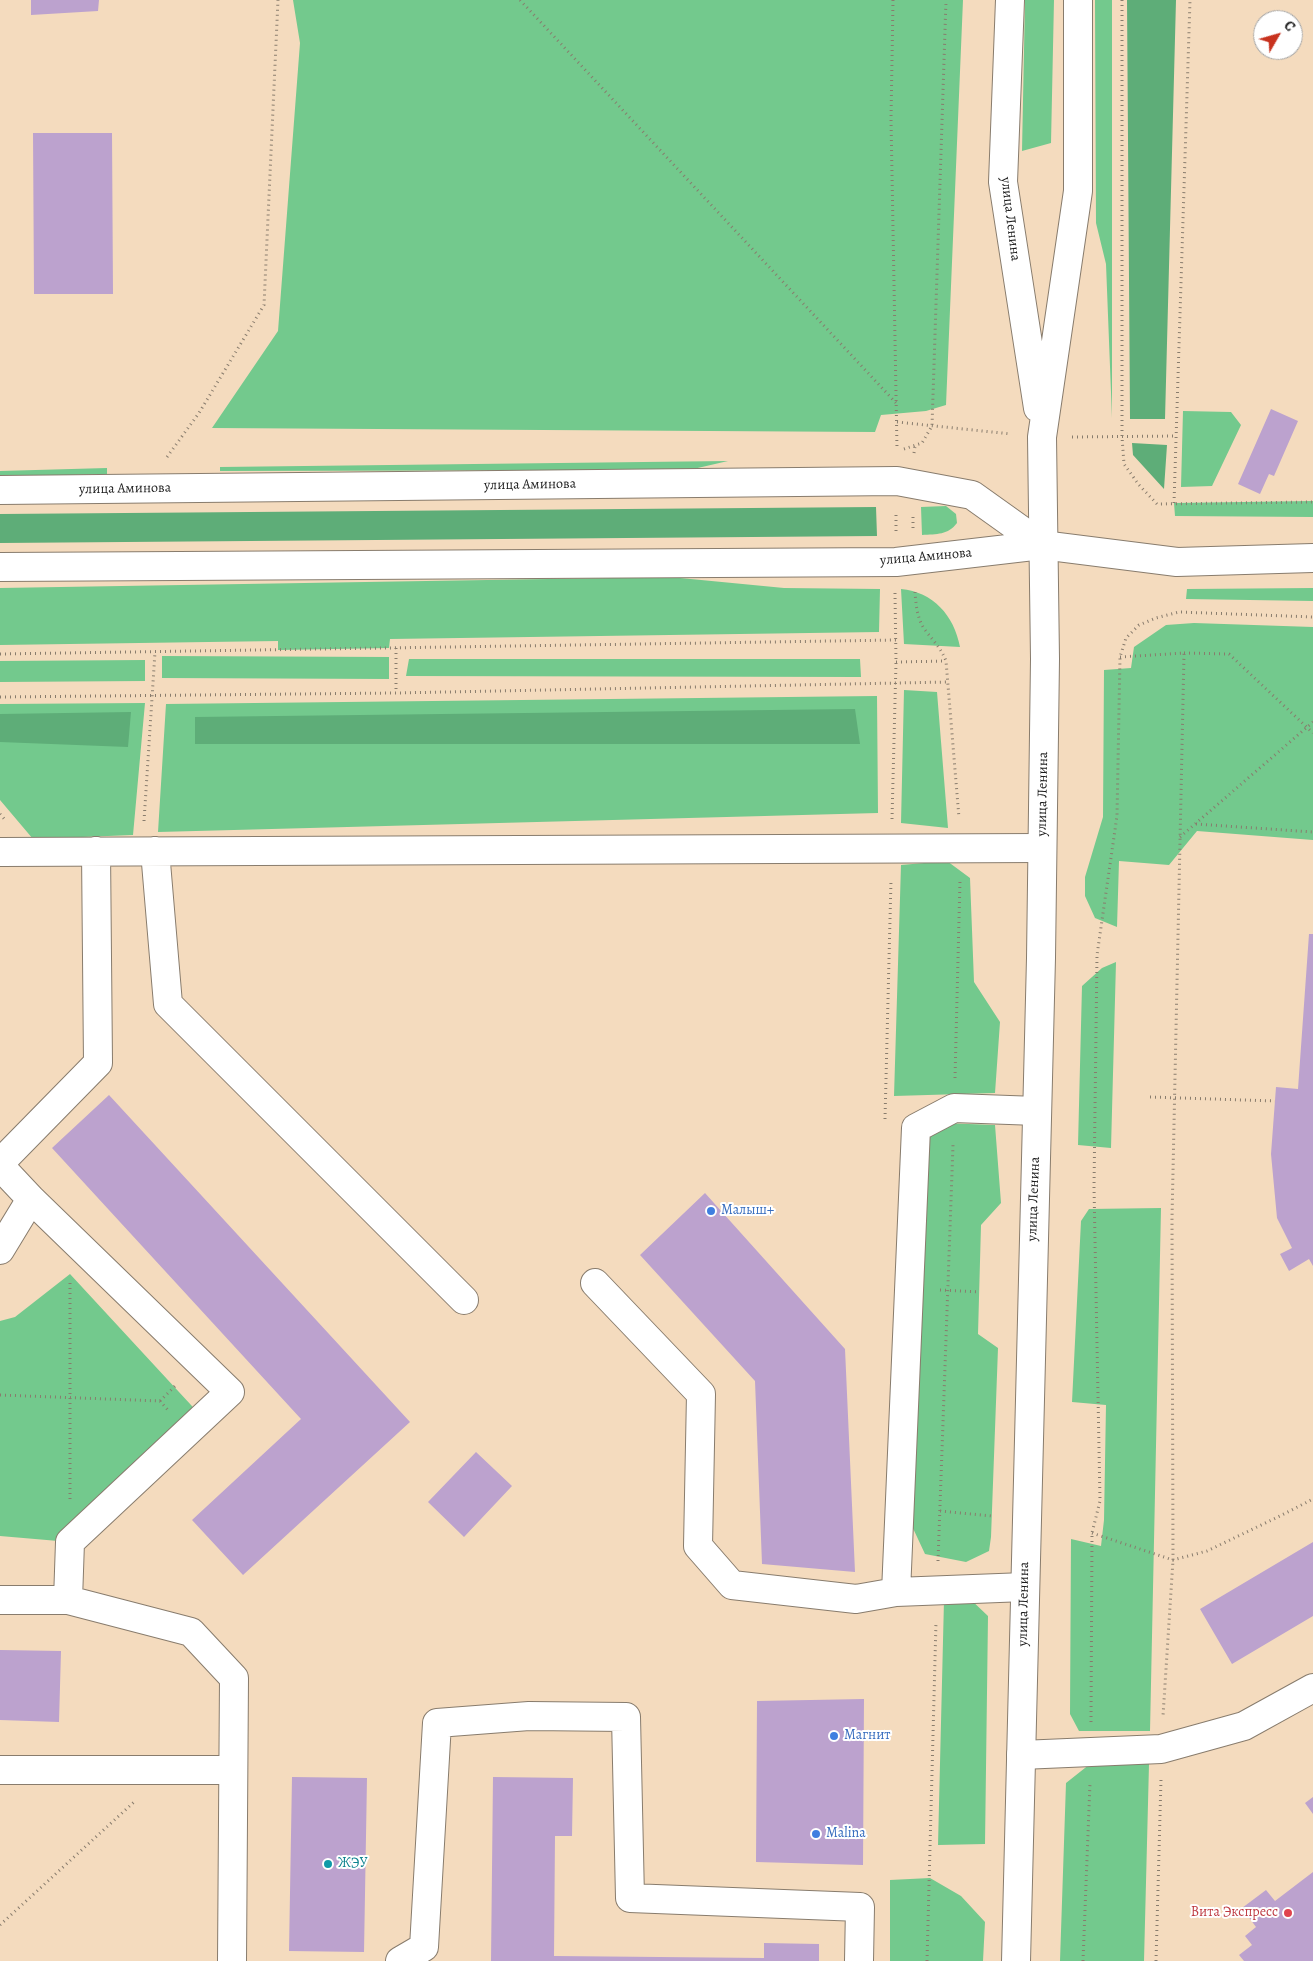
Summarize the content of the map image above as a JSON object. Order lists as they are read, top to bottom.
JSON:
{
  "streets": {
    "main road": ["улица Ленина", "улица Аминова"]
  },
  "crossings": [
    ["улица Ленина", "улица Аминова"]
  ],
  "places": [
    "Малыш+",
    "Магнит",
    "Malina",
    "ЖЭУ",
    "Вита Экспресс"
  ],
  "north": "top right"
}
